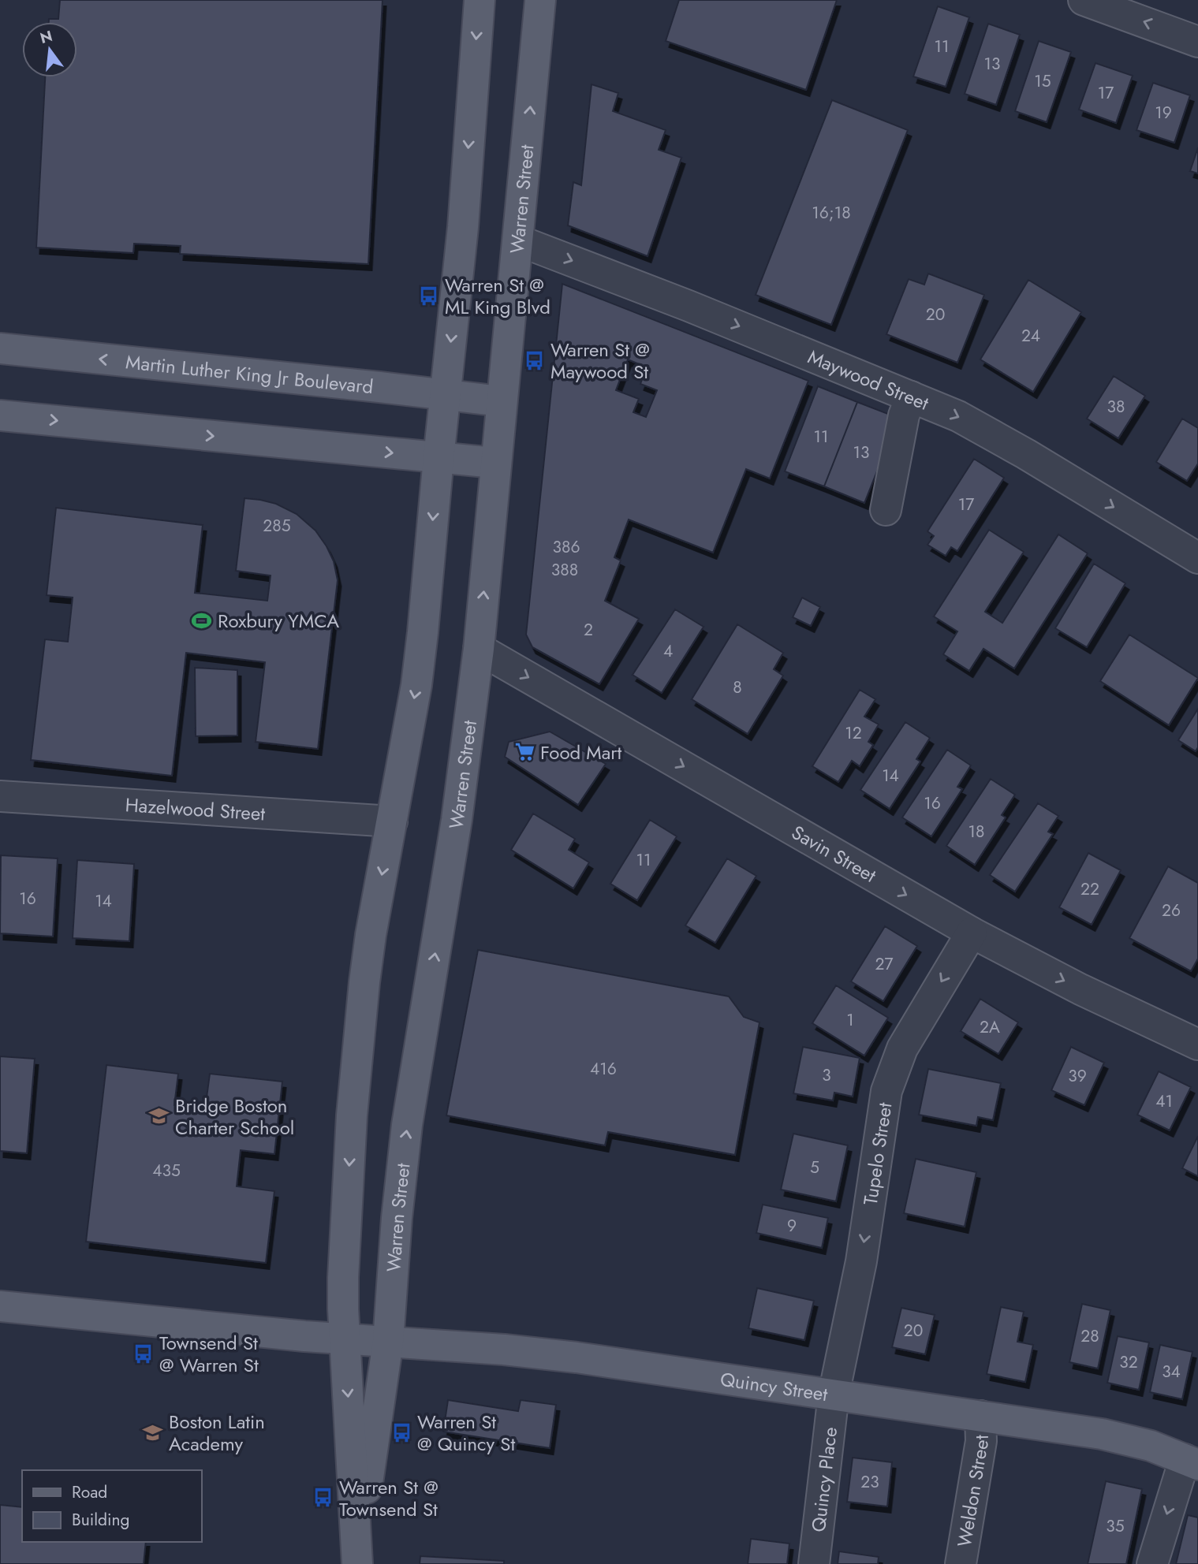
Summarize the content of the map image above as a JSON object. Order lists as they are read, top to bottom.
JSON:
{
  "streets": {
    "main road": ["Warren Street", "Martin Luther King Jr Boulevard", "Quincy Street"],
    "street": [
      "Maywood Street",
      "Hazelwood Street",
      "Savin Street",
      "Tupelo Street",
      "Quincy Place",
      "Weldon Street"
    ]
  },
  "crossings": [
    ["Warren Street", "Martin Luther King Jr Boulevard"],
    ["Warren Street", "Maywood Street"],
    ["Warren Street", "Hazelwood Street"],
    ["Warren Street", "Savin Street"],
    ["Warren Street", "Quincy Street"],
    ["Savin Street", "Tupelo Street"],
    ["Tupelo Street", "Quincy Street"],
    ["Tupelo Street", "Quincy Place"],
    ["Quincy Street", "Quincy Place"],
    ["Quincy Street", "Weldon Street"]
  ],
  "one_way": ["Maywood Street", "Savin Street", "Tupelo Street"],
  "places": {
    "bus stop": [
      "Warren St @ ML King Blvd",
      "Warren St @ Maywood St",
      "Townsend St @ Warren St",
      "Warren St @ Quincy St",
      "Warren St @ Townsend St"
    ],
    "sports": ["Roxbury YMCA"],
    "supermarket": ["Food Mart"],
    "school or university": ["Bridge Boston Charter School", "Boston Latin Academy"]
  },
  "house_numbers": [
    "11",
    "13",
    "15",
    "17",
    "19",
    "16;18",
    "20",
    "24",
    "38",
    "11",
    "13",
    "17",
    "285",
    "386",
    "388",
    "2",
    "4",
    "8",
    "12",
    "14",
    "16",
    "18",
    "11",
    "22",
    "16",
    "14",
    "26",
    "27",
    "1",
    "2A",
    "416",
    "3",
    "39",
    "41",
    "5",
    "435",
    "9",
    "20",
    "28",
    "32",
    "34",
    "23",
    "35"
  ],
  "legend": ["Road", "Building"],
  "north": "top"
}
